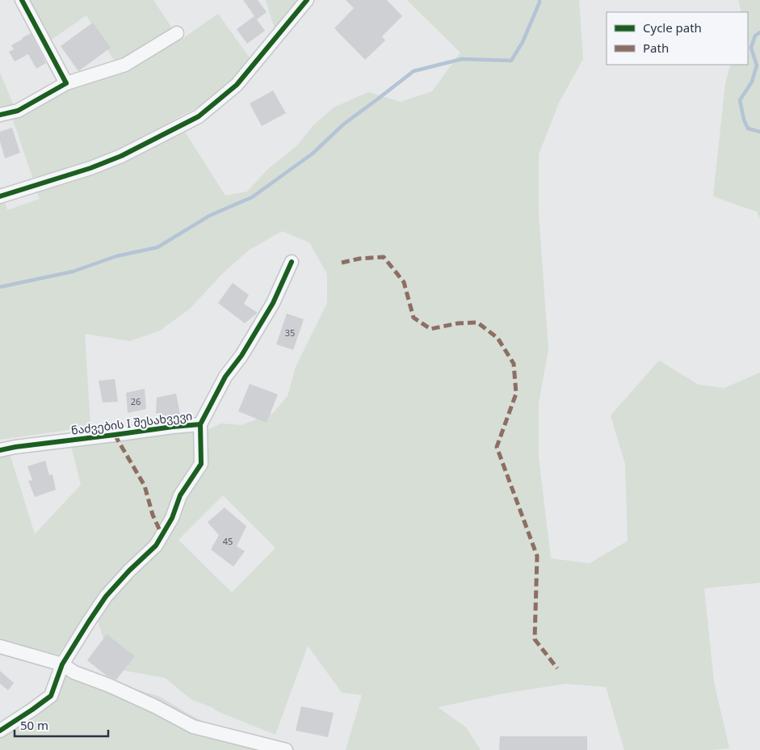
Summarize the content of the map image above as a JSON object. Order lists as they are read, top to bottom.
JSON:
{
  "streets": {
    "street": ["ნაძვების I შესახვევი"]
  },
  "house_numbers": ["35", "26", "45"],
  "legend": ["Cycle path", "Path"],
  "scale_bar": "50 m"
}
